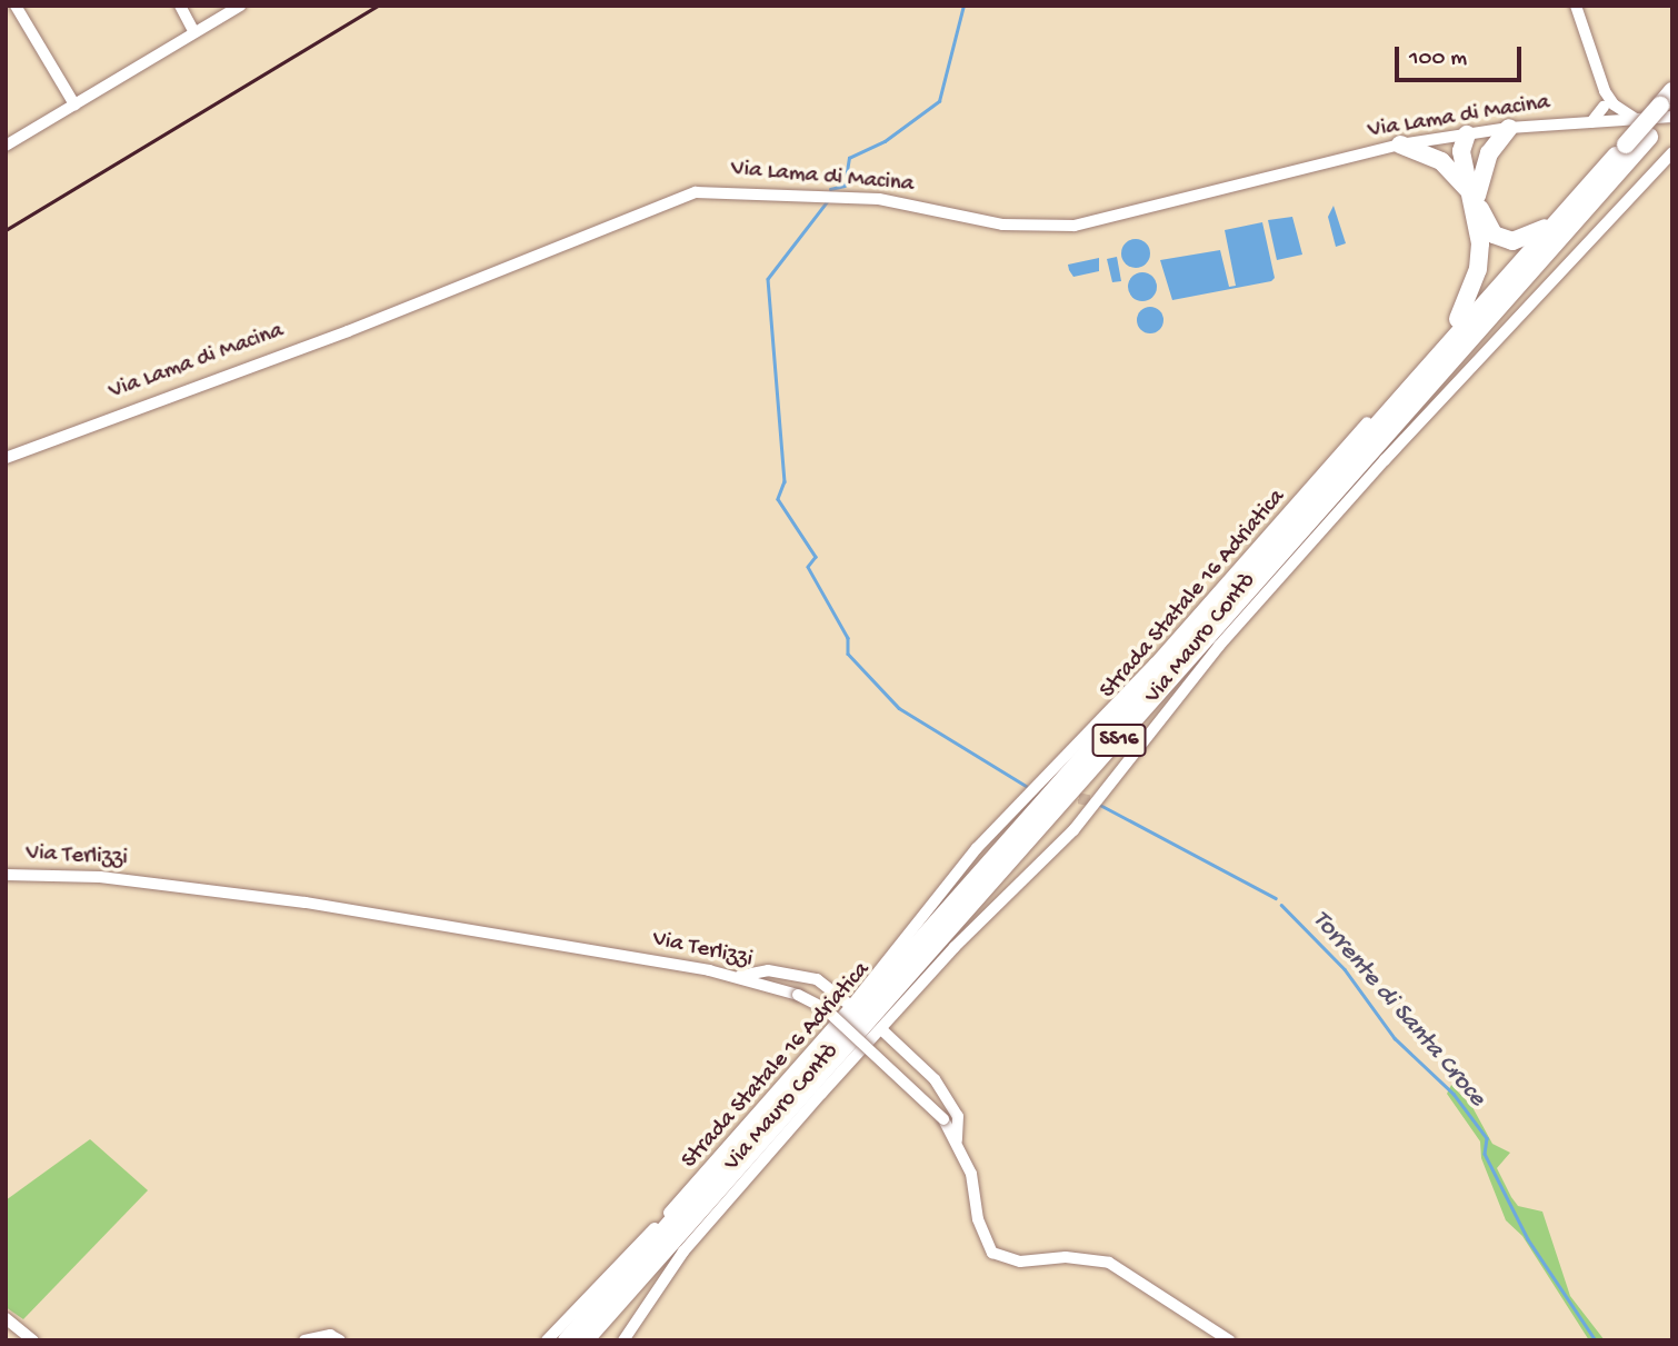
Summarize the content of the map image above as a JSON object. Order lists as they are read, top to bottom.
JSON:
{
  "streets": {
    "highway": ["Strada Statale 16 Adriatica", "SS16"],
    "street": ["Via Lama di Macina", "Via Mauro Contò", "Via Terlizzi"]
  },
  "crossings": [
    ["Via Lama di Macina", "Strada Statale 16 Adriatica"]
  ],
  "water": ["Torrente di Santa Croce"],
  "scale_bar": "100 m"
}
